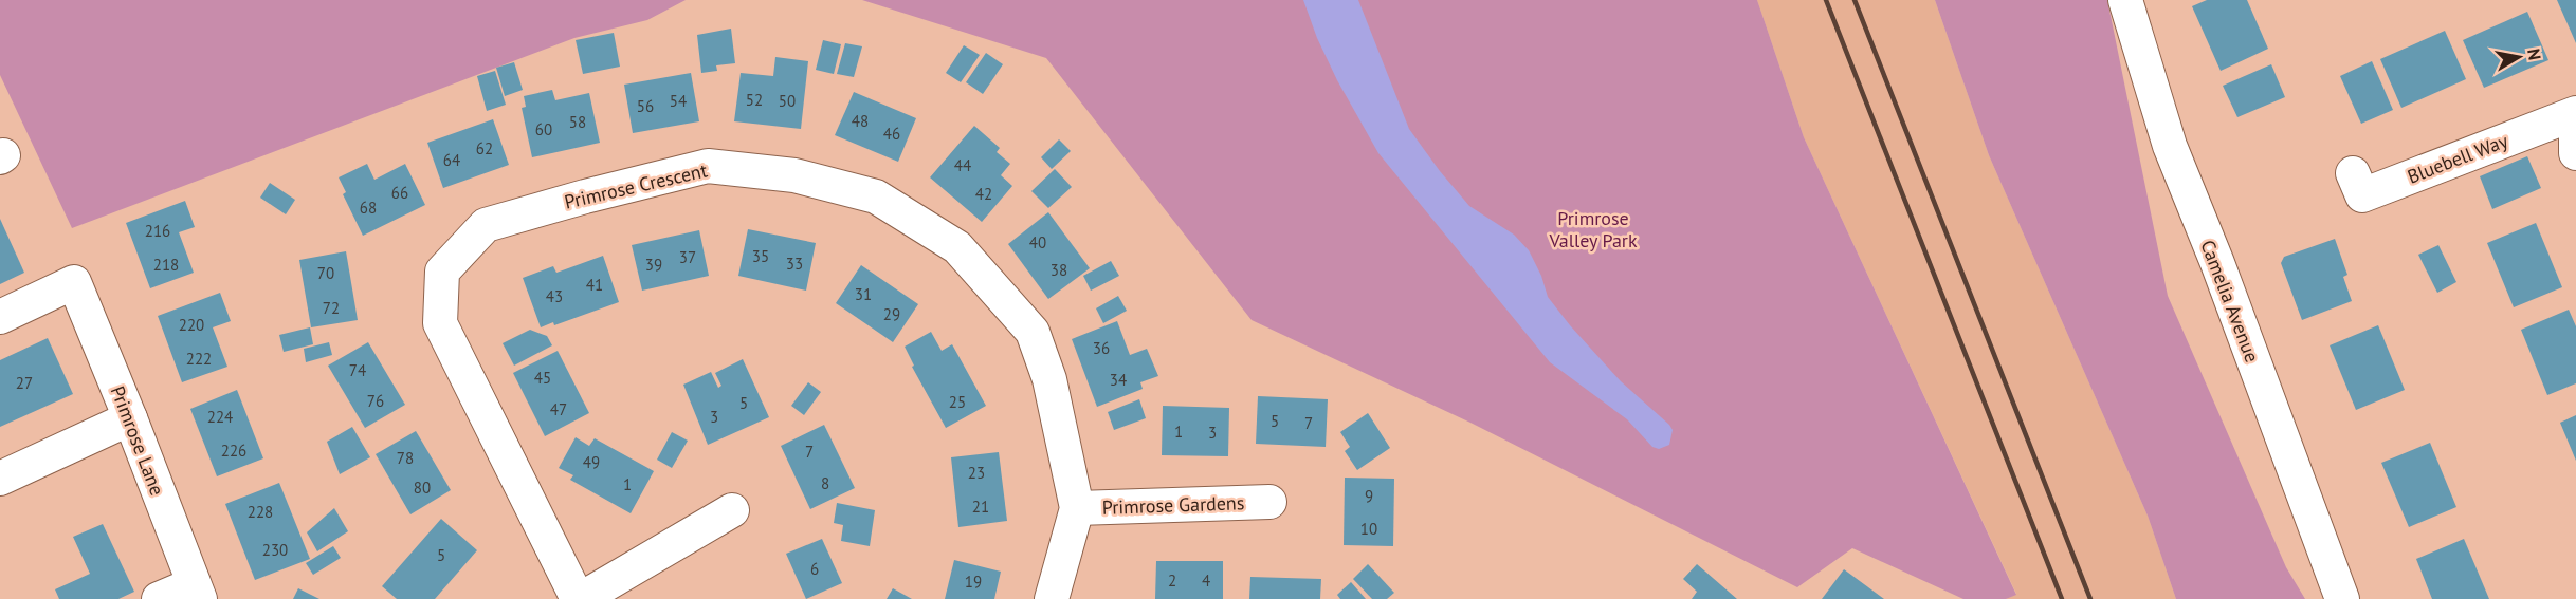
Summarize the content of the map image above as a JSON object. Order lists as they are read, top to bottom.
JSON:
{
  "streets": {
    "street": [
      "Bluebell Way",
      "Primrose Crescent",
      "Camelia Avenue",
      "Primrose Lane",
      "Primrose Gardens"
    ]
  },
  "crossings": [
    ["Primrose Crescent", "Primrose Gardens"]
  ],
  "parks": ["Primrose Valley Park"],
  "house_numbers": [
    "52",
    "54",
    "50",
    "56",
    "48",
    "58",
    "60",
    "46",
    "62",
    "64",
    "44",
    "66",
    "42",
    "68",
    "216",
    "40",
    "35",
    "37",
    "33",
    "218",
    "39",
    "38",
    "70",
    "41",
    "31",
    "43",
    "72",
    "29",
    "220",
    "36",
    "222",
    "74",
    "45",
    "34",
    "27",
    "76",
    "25",
    "5",
    "47",
    "224",
    "3",
    "5",
    "7",
    "1",
    "3",
    "226",
    "7",
    "78",
    "49",
    "23",
    "8",
    "1",
    "80",
    "9",
    "21",
    "228",
    "10",
    "230",
    "5",
    "6",
    "2",
    "4",
    "19"
  ],
  "north": "right"
}
